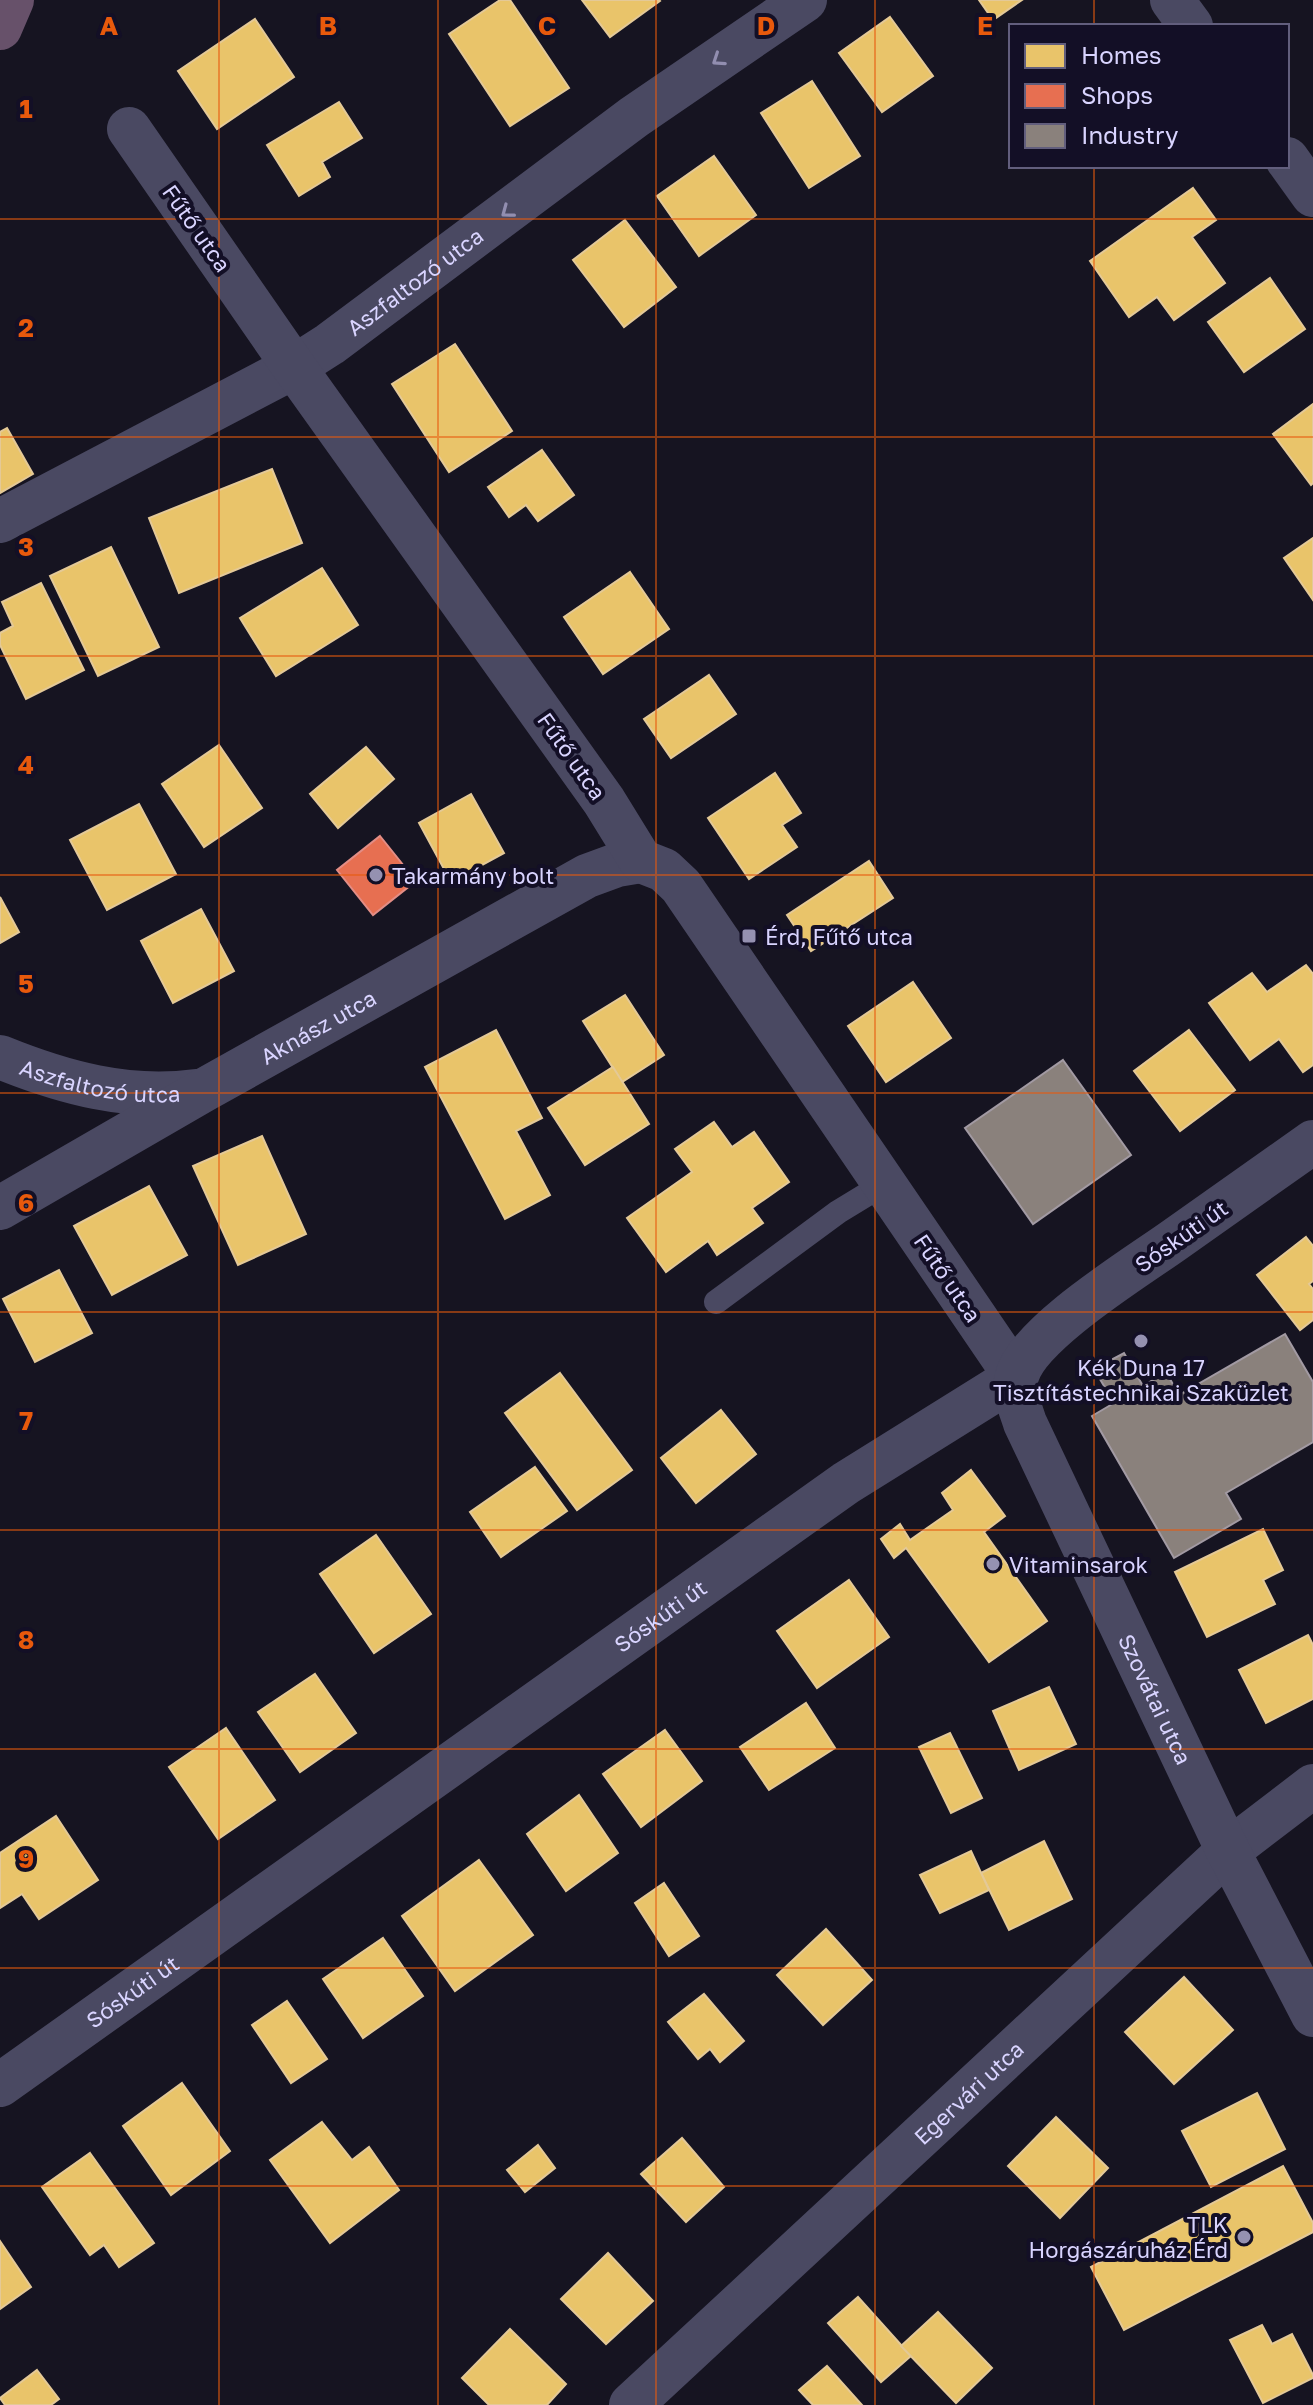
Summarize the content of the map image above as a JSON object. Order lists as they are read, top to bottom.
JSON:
{
  "streets": {
    "street": [
      "Fűtő utca",
      "Aszfaltozó utca",
      "Aknász utca",
      "Sóskúti út",
      "Szovátai utca",
      "Egervári utca"
    ]
  },
  "crossings": [
    ["Fűtő utca", "Aszfaltozó utca"],
    ["Fűtő utca", "Aknász utca"],
    ["Fűtő utca", "Sóskúti út"],
    ["Fűtő utca", "Szovátai utca"],
    ["Aszfaltozó utca", "Aknász utca"],
    ["Sóskúti út", "Szovátai utca"],
    ["Szovátai utca", "Egervári utca"]
  ],
  "one_way": ["Aszfaltozó utca"],
  "places": {
    "other": [
      "Takarmány bolt",
      "Kék Duna 17 Tisztítástechnikai Szaküzlet",
      "Vitaminsarok",
      "TLK Horgászáruház Érd"
    ],
    "transit": ["Érd, Fűtő utca"]
  },
  "legend": ["Homes", "Shops", "Industry"],
  "grid": {
    "columns": [
      "A",
      "B",
      "C",
      "D",
      "E"
    ],
    "rows": [
      "1",
      "2",
      "3",
      "4",
      "5",
      "6",
      "7",
      "8",
      "9"
    ]
  }
}
